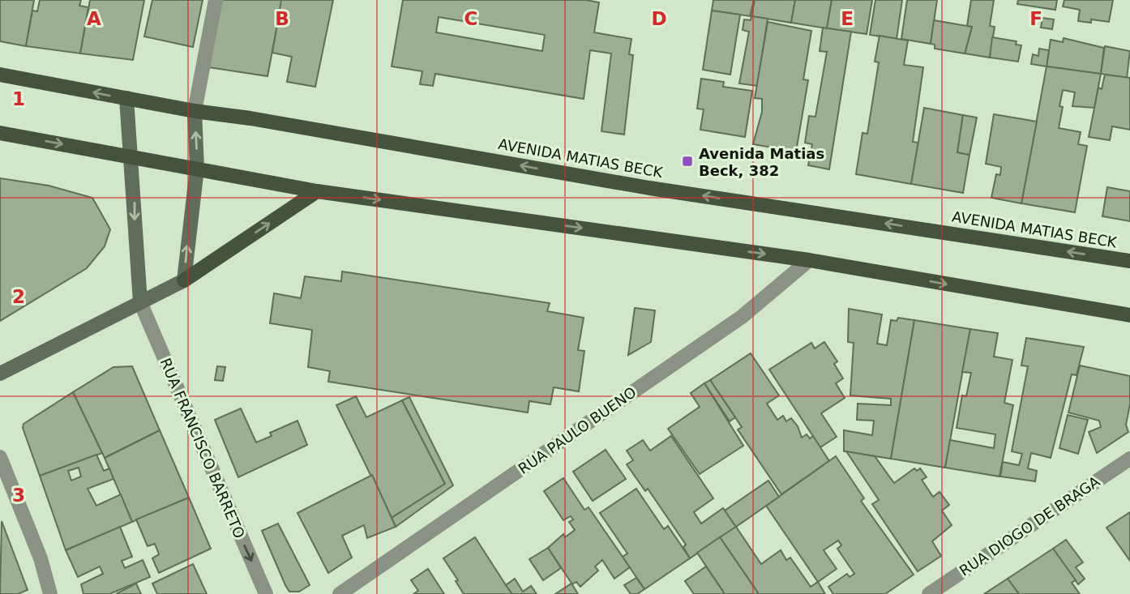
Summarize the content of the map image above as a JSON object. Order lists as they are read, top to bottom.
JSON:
{
  "streets": {
    "main road": ["AVENIDA MATIAS BECK"],
    "street": ["RUA PAULO BUENO", "RUA FRANCISCO BARRETO", "RUA DIOGO DE BRAGA"]
  },
  "one_way": ["RUA FRANCISCO BARRETO"],
  "places": {
    "transit": ["Avenida Matias Beck, 382"]
  },
  "grid": {
    "columns": [
      "A",
      "B",
      "C",
      "D",
      "E",
      "F"
    ],
    "rows": ["1", "2", "3"]
  }
}
